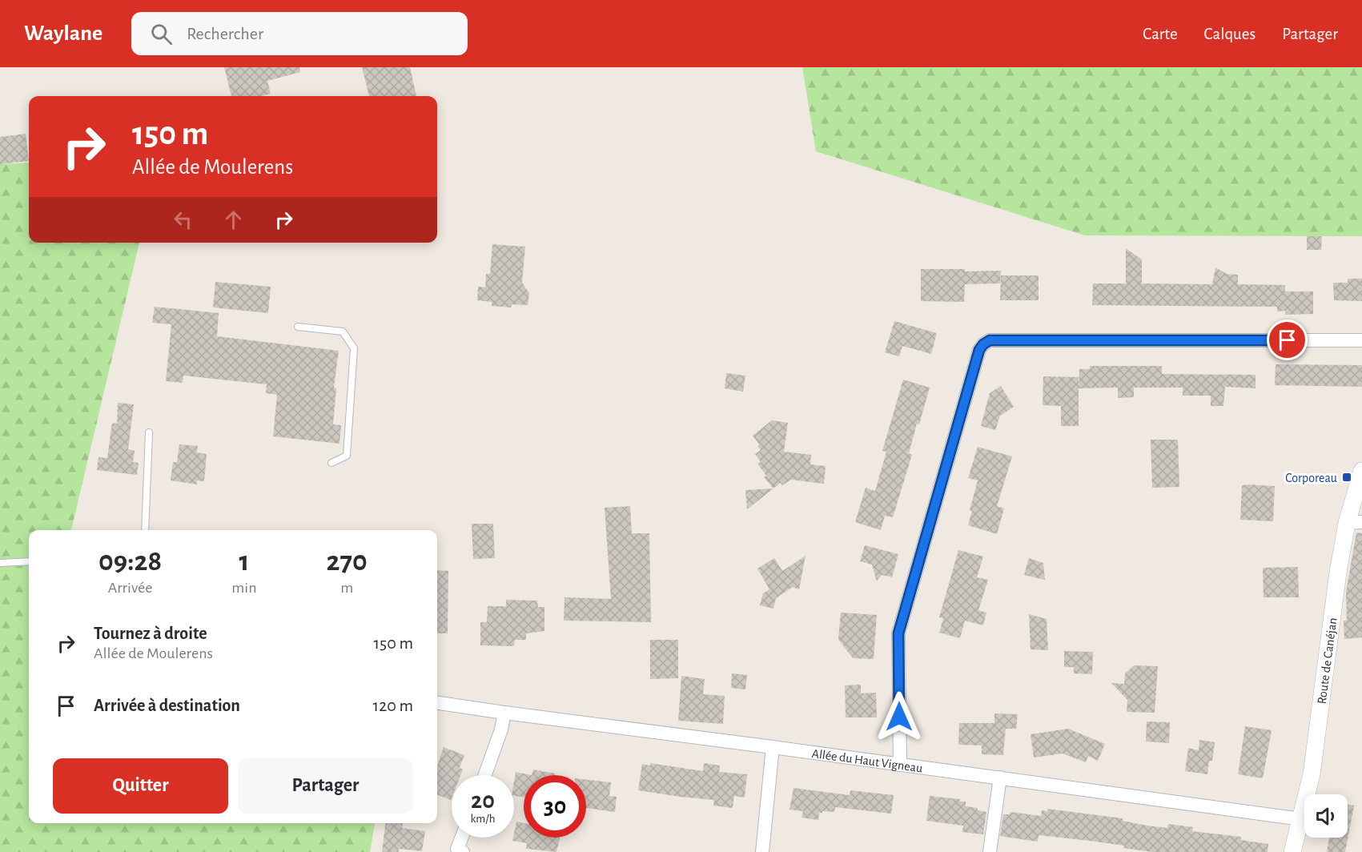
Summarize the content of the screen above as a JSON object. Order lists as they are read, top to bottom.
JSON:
{
  "streets": {
    "street": ["Route de Canéjan", "Allée du Haut Vigneau"]
  },
  "crossings": [
    ["Route de Canéjan", "Allée du Haut Vigneau"]
  ],
  "places": {
    "transit": ["Corporeau"]
  },
  "page": {
    "header": "Waylane",
    "search": "Rechercher",
    "nav": ["Carte", "Calques", "Partager"],
    "turn": ["150 m", "Allée de Moulerens"],
    "eta": [
      "09:28",
      "Arrivée",
      "1",
      "min",
      "270",
      "m"
    ],
    "list": [
      {
        "name": "Tournez à droite",
        "note": "Allée de Moulerens",
        "value": "150 m"
      },
      {
        "name": "Arrivée à destination",
        "value": "120 m"
      }
    ],
    "buttons": ["Quitter", "Partager"],
    "speed": "20 km/h",
    "limit": "30"
  }
}
